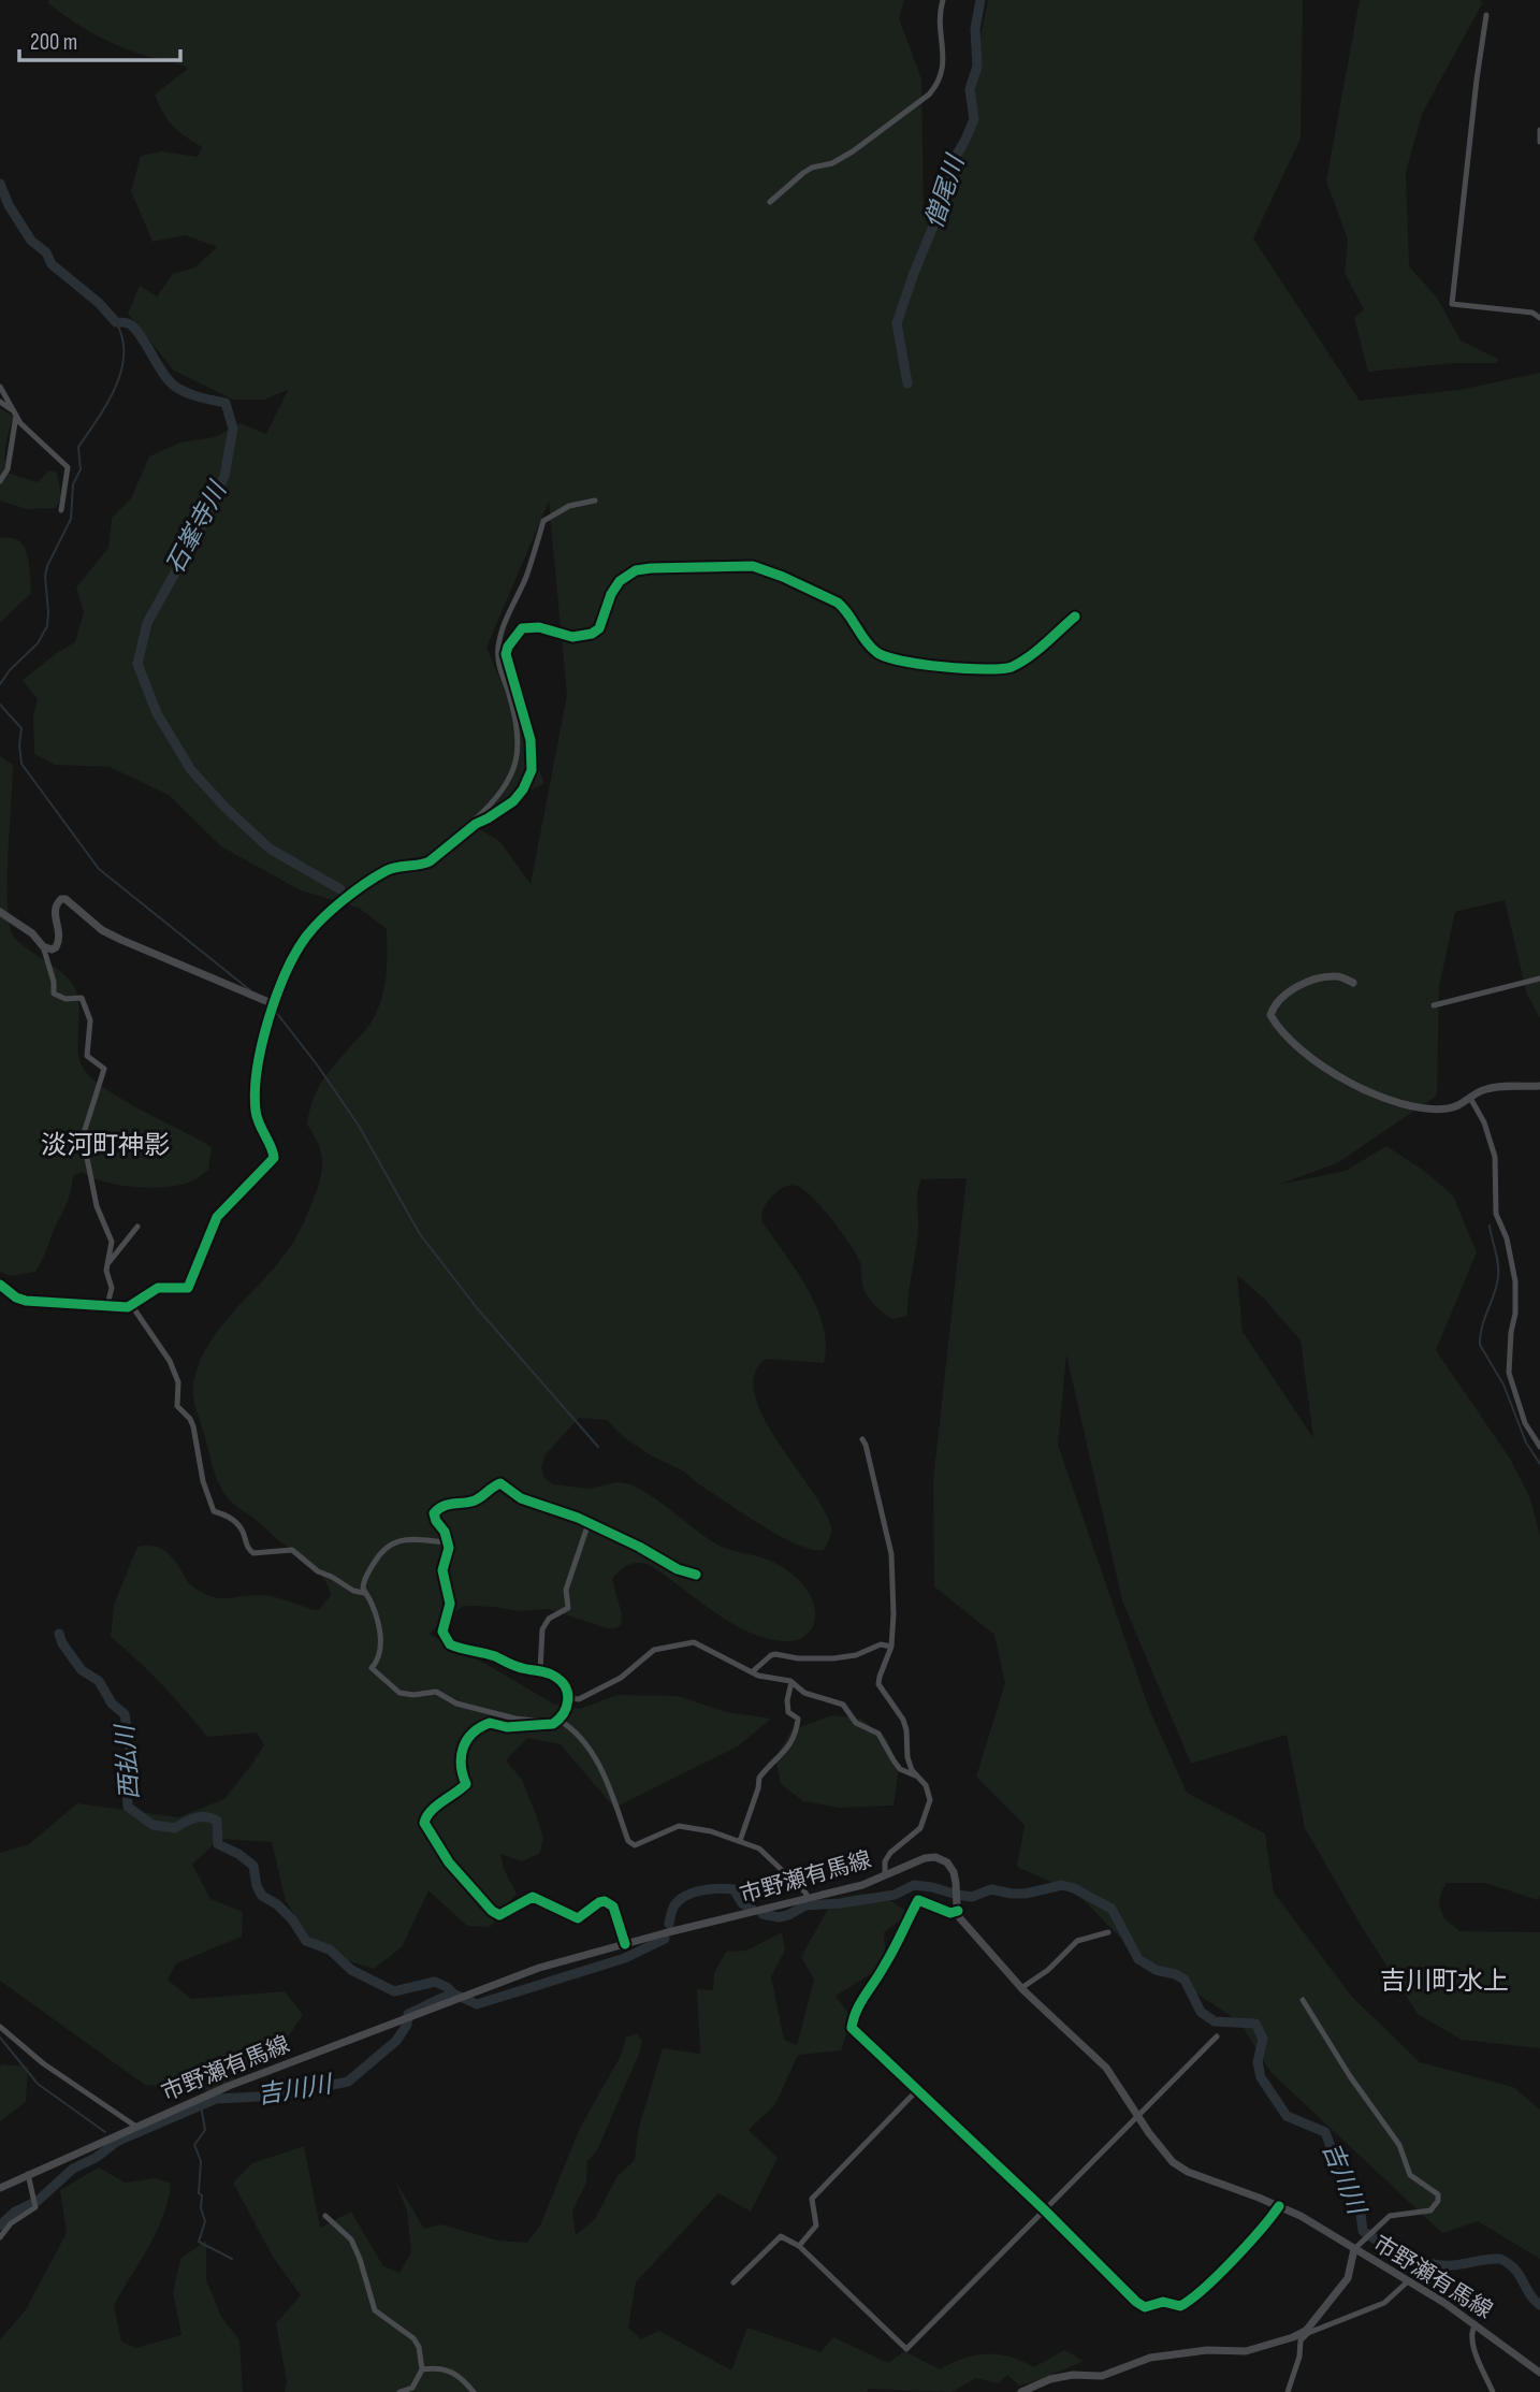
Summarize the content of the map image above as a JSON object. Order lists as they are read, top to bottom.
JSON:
{
  "streets": {
    "street": ["市野瀬有馬線"]
  },
  "districts": ["淡河町神影", "吉川町水上"],
  "water": [
    "僧尾川",
    "石峯寺川",
    "西払川",
    "吉川川"
  ],
  "scale_bar": "200 m"
}
